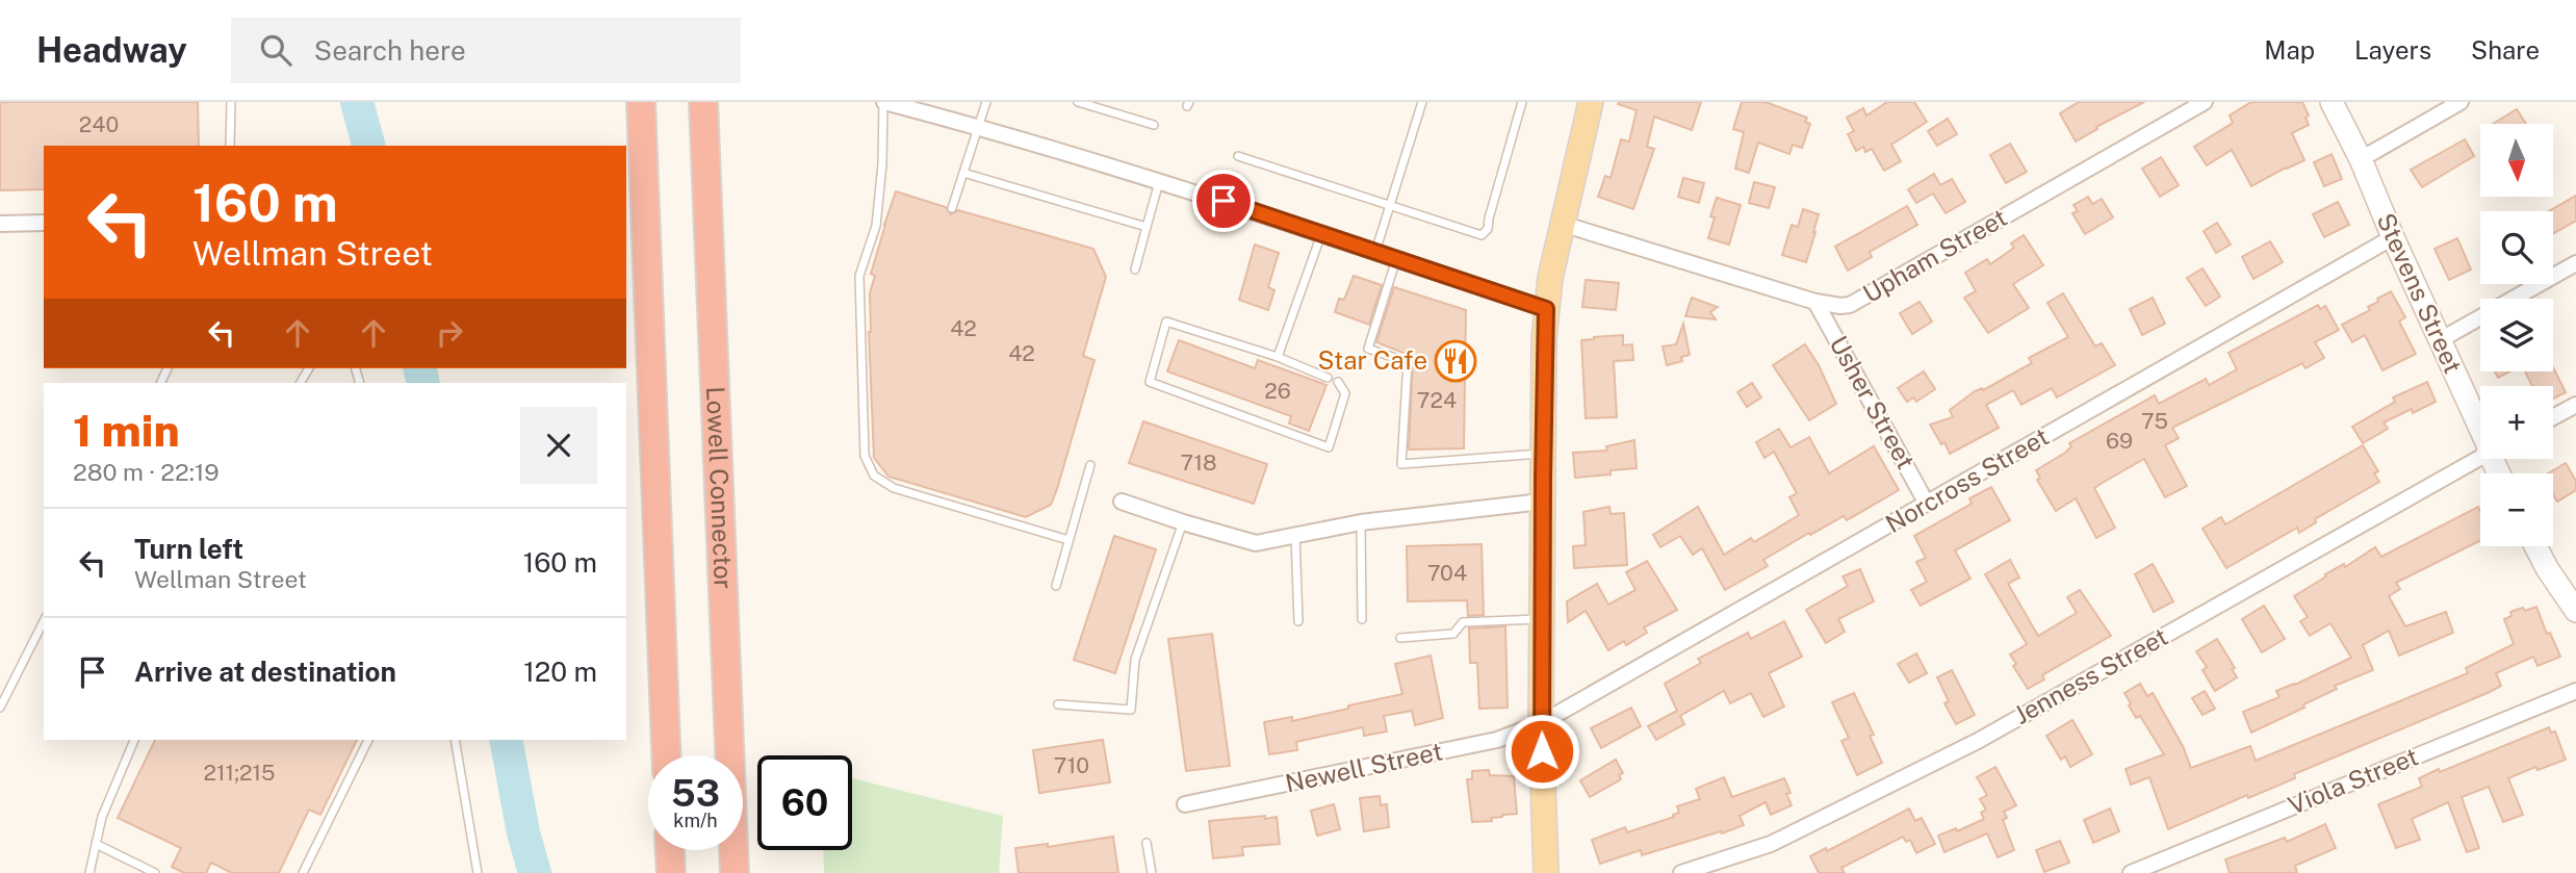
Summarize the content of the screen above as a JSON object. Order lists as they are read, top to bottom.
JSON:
{
  "streets": {
    "highway": ["Lowell Connector"],
    "main road": ["Stevens Street"],
    "street": [
      "Upham Street",
      "Usher Street",
      "Norcross Street",
      "Jenness Street",
      "Newell Street",
      "Viola Street"
    ]
  },
  "crossings": [
    ["Upham Street", "Usher Street"],
    ["Stevens Street", "Norcross Street"],
    ["Usher Street", "Norcross Street"],
    ["Norcross Street", "Newell Street"]
  ],
  "places": {
    "restaurant": ["Star Cafe"]
  },
  "house_numbers": [
    "240",
    "42",
    "42",
    "26",
    "724",
    "75",
    "69",
    "718",
    "704",
    "710",
    "211;215"
  ],
  "north": "bottom",
  "page": {
    "header": "Headway",
    "search": "Search here",
    "nav": ["Map", "Layers", "Share"],
    "map_buttons": ["+", "−"],
    "turn": ["160 m", "Wellman Street"],
    "heading": ["1 min", "280 m · 22:19"],
    "list": [
      {
        "name": "Turn left",
        "note": "Wellman Street",
        "value": "160 m"
      },
      {
        "name": "Arrive at destination",
        "value": "120 m"
      }
    ],
    "speed": "53 km/h",
    "limit": "60"
  }
}
